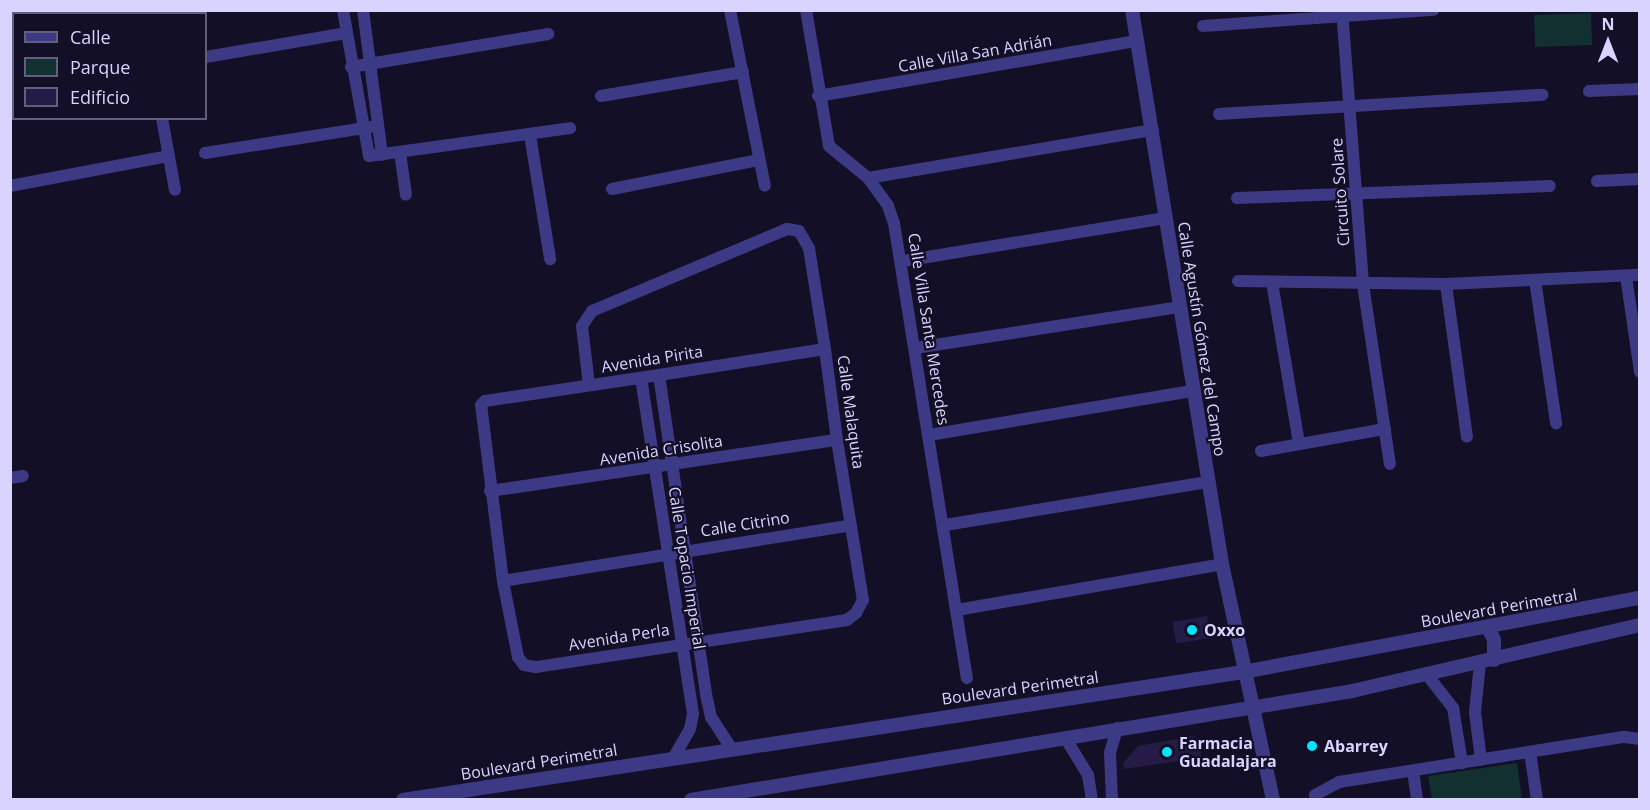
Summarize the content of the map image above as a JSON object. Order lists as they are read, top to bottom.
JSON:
{
  "streets": {
    "street": [
      "Calle Villa San Adrián",
      "Circuito Solare",
      "Calle Villa Santa Mercedes",
      "Calle Agustín Gómez del Campo",
      "Avenida Pirita",
      "Calle Malaquita",
      "Avenida Crisolita",
      "Calle Citrino",
      "Calle Topacio Imperial",
      "Boulevard Perimetral",
      "Avenida Perla"
    ]
  },
  "crossings": [
    ["Calle Villa San Adrián", "Calle Villa Santa Mercedes"],
    ["Calle Villa San Adrián", "Calle Agustín Gómez del Campo"],
    ["Calle Agustín Gómez del Campo", "Boulevard Perimetral"],
    ["Avenida Pirita", "Calle Malaquita"],
    ["Avenida Pirita", "Avenida Crisolita"],
    ["Avenida Pirita", "Calle Topacio Imperial"],
    ["Calle Malaquita", "Avenida Crisolita"],
    ["Calle Malaquita", "Calle Citrino"],
    ["Calle Malaquita", "Avenida Perla"],
    ["Avenida Crisolita", "Calle Topacio Imperial"],
    ["Calle Citrino", "Calle Topacio Imperial"],
    ["Calle Citrino", "Avenida Perla"],
    ["Calle Topacio Imperial", "Boulevard Perimetral"],
    ["Calle Topacio Imperial", "Avenida Perla"]
  ],
  "places": ["Oxxo", "Abarrey", "Farmacia Guadalajara"],
  "legend": ["Calle", "Parque", "Edificio"],
  "north": "top"
}
